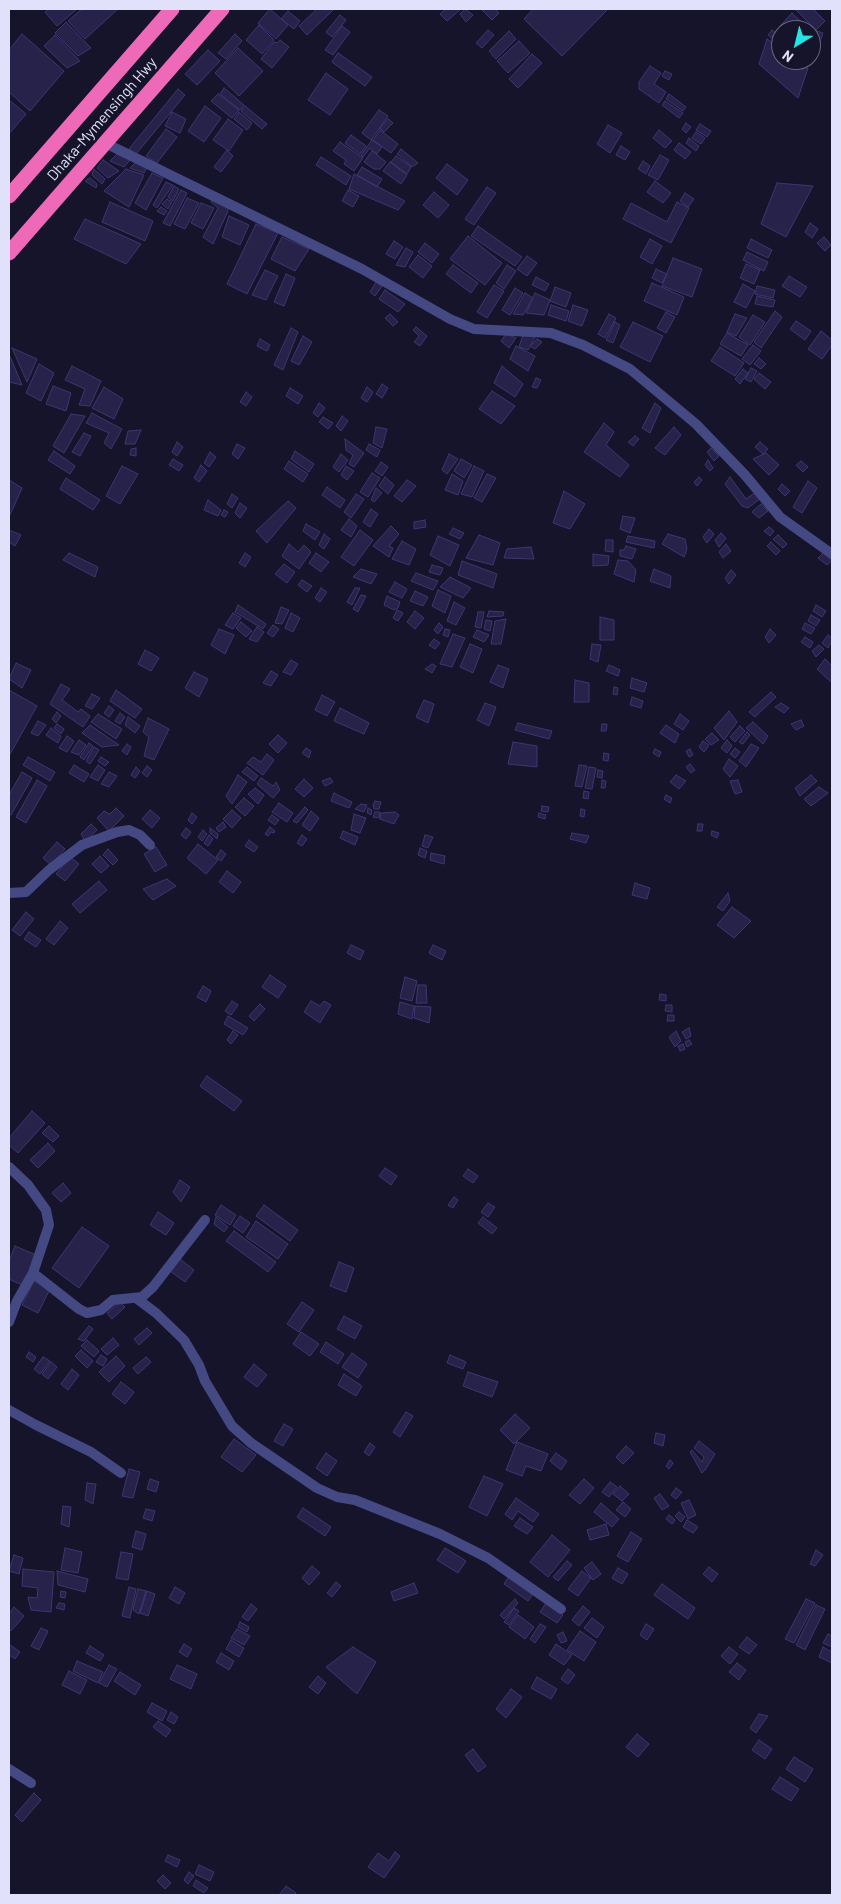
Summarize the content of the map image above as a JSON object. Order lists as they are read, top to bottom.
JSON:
{
  "streets": {
    "highway": ["Dhaka-Mymensingh Hwy"]
  },
  "north": "bottom left"
}
